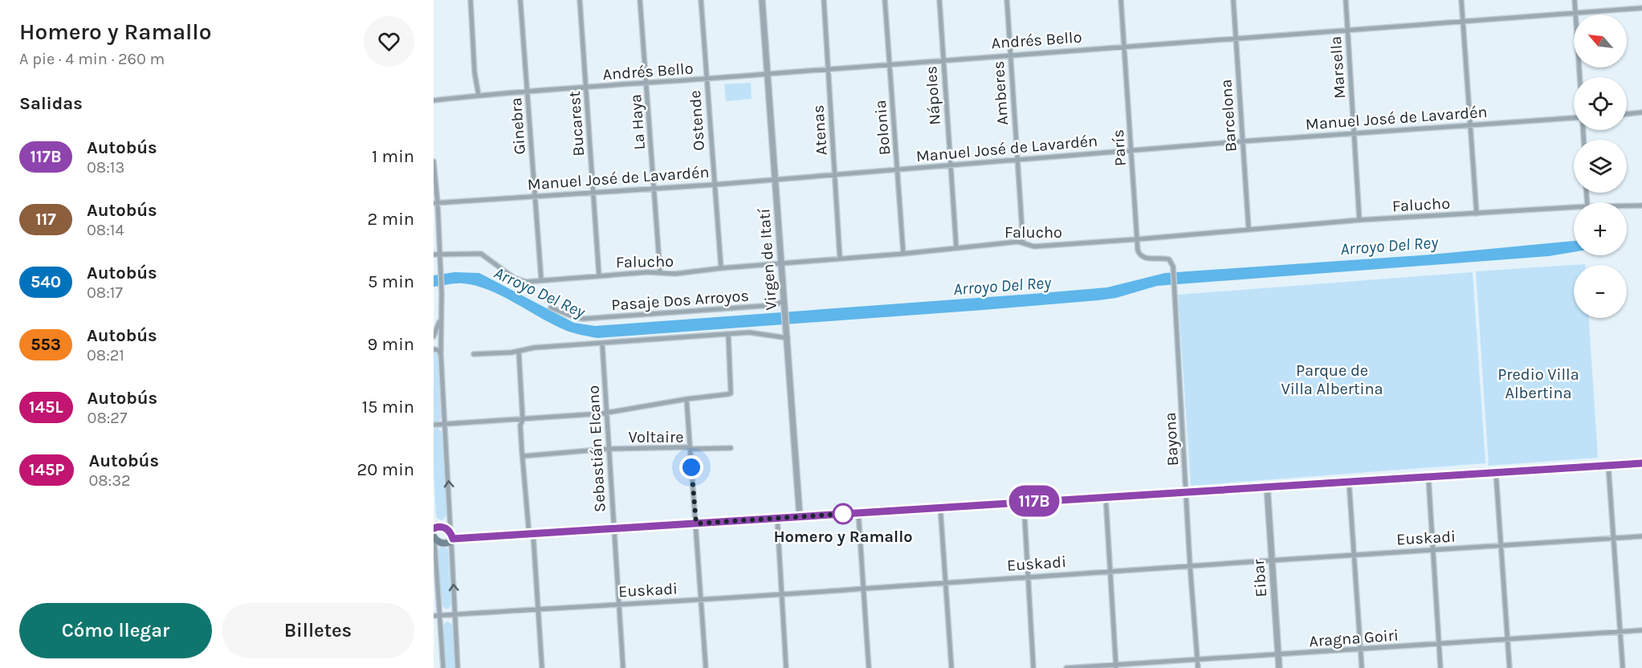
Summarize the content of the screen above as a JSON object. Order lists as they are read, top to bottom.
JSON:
{
  "streets": {
    "street": [
      "Andrés Bello",
      "Marsella",
      "Amberes",
      "Nápoles",
      "Barcelona",
      "Manuel José de Lavardén",
      "Ostende",
      "La Haya",
      "Bucarest",
      "Ginebra",
      "Bolonia",
      "Atenas",
      "París",
      "Falucho",
      "Virgen de Itatí",
      "Pasaje Dos Arroyos",
      "Voltaire",
      "Bayona",
      "Sebastián Elcano",
      "Euskadi",
      "Eibar",
      "Aragna Goiri"
    ]
  },
  "crossings": [
    ["Andrés Bello", "Marsella"],
    ["Andrés Bello", "Amberes"],
    ["Andrés Bello", "Nápoles"],
    ["Andrés Bello", "Barcelona"],
    ["Andrés Bello", "Ostende"],
    ["Andrés Bello", "La Haya"],
    ["Andrés Bello", "Bucarest"],
    ["Andrés Bello", "Ginebra"],
    ["Andrés Bello", "Bolonia"],
    ["Andrés Bello", "Atenas"],
    ["Andrés Bello", "París"],
    ["Andrés Bello", "Virgen de Itatí"],
    ["Marsella", "Manuel José de Lavardén"],
    ["Marsella", "Falucho"],
    ["Amberes", "Manuel José de Lavardén"],
    ["Amberes", "Falucho"],
    ["Nápoles", "Manuel José de Lavardén"],
    ["Nápoles", "Falucho"],
    ["Barcelona", "Manuel José de Lavardén"],
    ["Barcelona", "Falucho"],
    ["Manuel José de Lavardén", "Ostende"],
    ["Manuel José de Lavardén", "La Haya"],
    ["Manuel José de Lavardén", "Bucarest"],
    ["Manuel José de Lavardén", "Ginebra"],
    ["Manuel José de Lavardén", "Bolonia"],
    ["Manuel José de Lavardén", "Atenas"],
    ["Manuel José de Lavardén", "París"],
    ["Manuel José de Lavardén", "Virgen de Itatí"],
    ["Ostende", "Falucho"],
    ["La Haya", "Falucho"],
    ["Bucarest", "Falucho"],
    ["Ginebra", "Falucho"],
    ["Bolonia", "Falucho"],
    ["Atenas", "Falucho"],
    ["París", "Falucho"],
    ["París", "Bayona"],
    ["Falucho", "Virgen de Itatí"],
    ["Virgen de Itatí", "Pasaje Dos Arroyos"],
    ["Voltaire", "Sebastián Elcano"],
    ["Bayona", "Euskadi"],
    ["Bayona", "Aragna Goiri"],
    ["Sebastián Elcano", "Euskadi"],
    ["Euskadi", "Eibar"],
    ["Eibar", "Aragna Goiri"]
  ],
  "water": ["Arroyo Del Rey"],
  "parks": ["Parque de Villa Albertina", "Predio Villa Albertina"],
  "places": ["Homero y Ramallo"],
  "lines": ["bus line 117B"],
  "north": "top left",
  "page": {
    "heading": [
      ["Homero y Ramallo", "A pie · 4 min · 260 m"],
      "Salidas"
    ],
    "on_map": "117B",
    "map_buttons": ["+", "−"],
    "list": [
      {
        "mark": "117B",
        "name": "Autobús",
        "note": "08:13",
        "value": "1 min"
      },
      {
        "mark": "117",
        "name": "Autobús",
        "note": "08:14",
        "value": "2 min"
      },
      {
        "mark": "540",
        "name": "Autobús",
        "note": "08:17",
        "value": "5 min"
      },
      {
        "mark": "553",
        "name": "Autobús",
        "note": "08:21",
        "value": "9 min"
      },
      {
        "mark": "145L",
        "name": "Autobús",
        "note": "08:27",
        "value": "15 min"
      },
      {
        "mark": "145P",
        "name": "Autobús",
        "note": "08:32",
        "value": "20 min"
      }
    ],
    "buttons": ["Cómo llegar", "Billetes"]
  }
}
